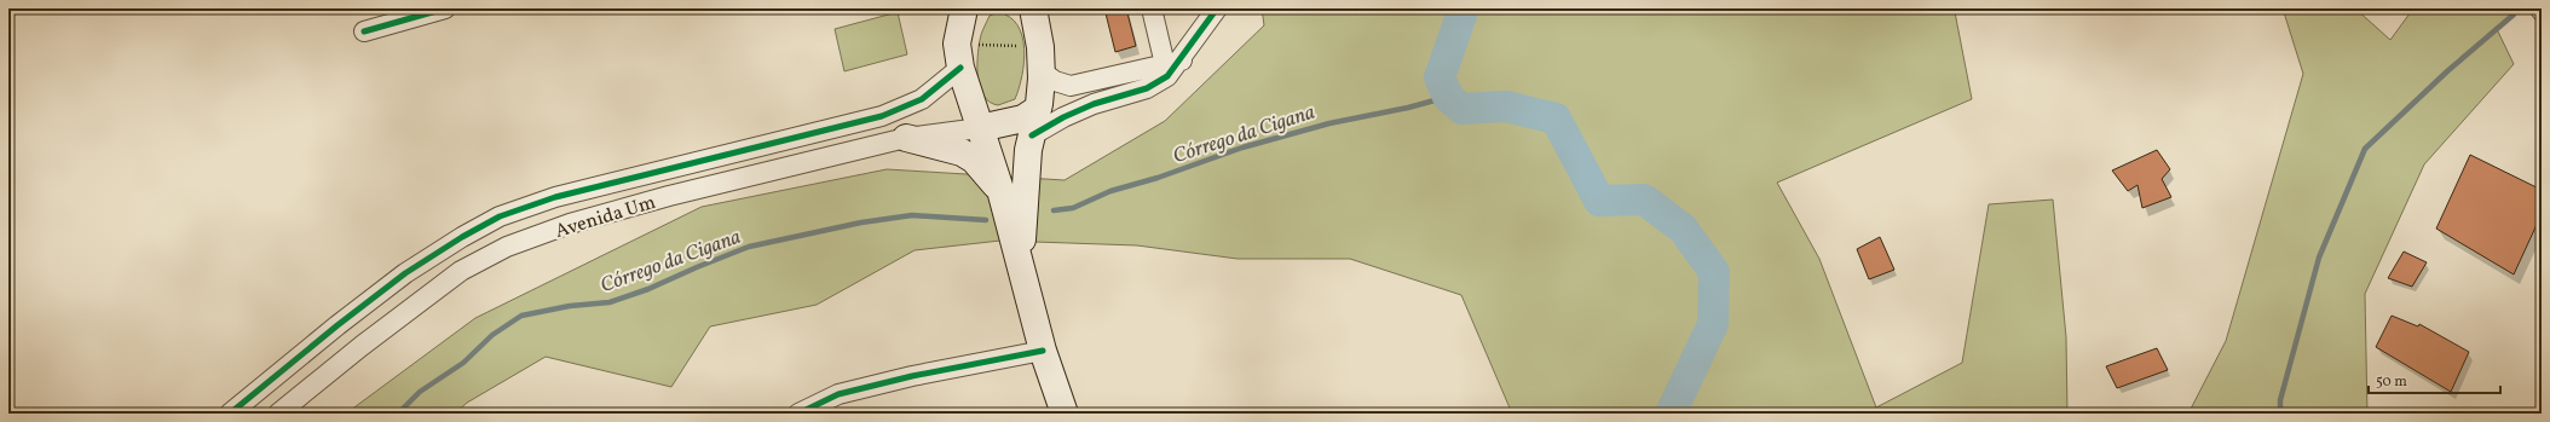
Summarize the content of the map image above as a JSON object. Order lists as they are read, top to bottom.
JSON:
{
  "streets": {
    "street": ["Avenida Um"]
  },
  "water": ["Córrego da Cigana"],
  "scale_bar": "50 m"
}
